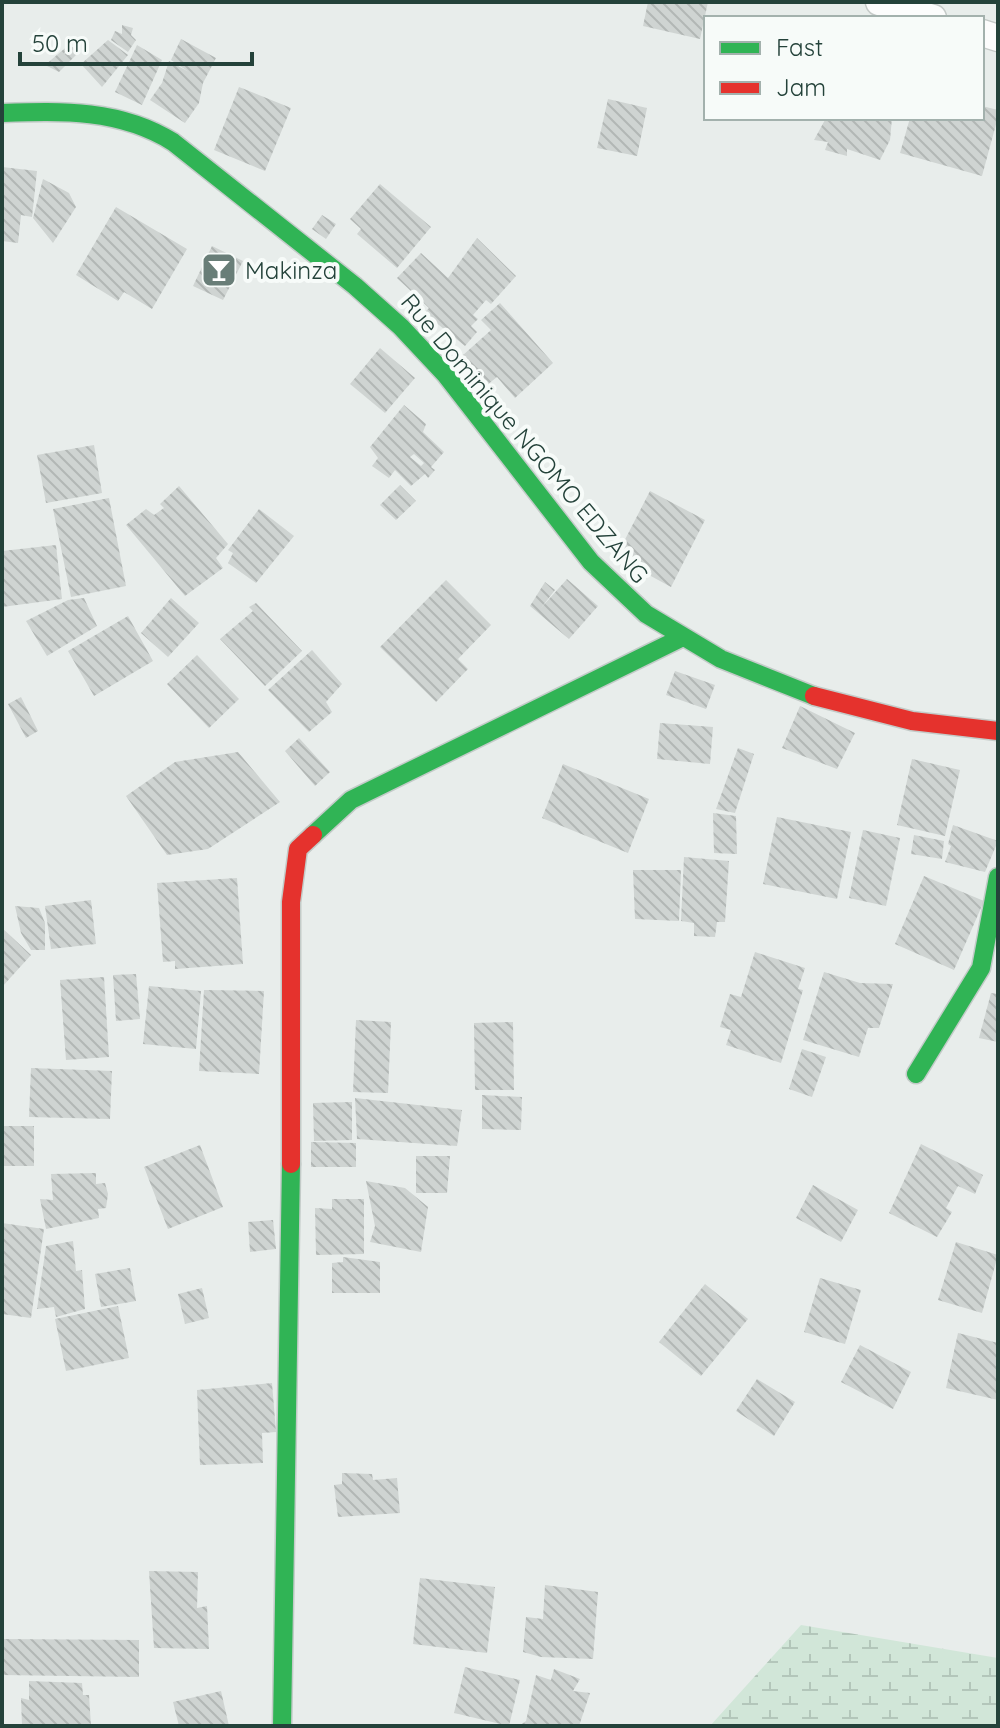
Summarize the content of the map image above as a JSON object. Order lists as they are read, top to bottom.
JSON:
{
  "streets": {
    "street": ["Rue Dominique NGOMO EDZANG"]
  },
  "places": {
    "bar": ["Makinza"]
  },
  "legend": ["Fast", "Jam"],
  "scale_bar": "50 m"
}
